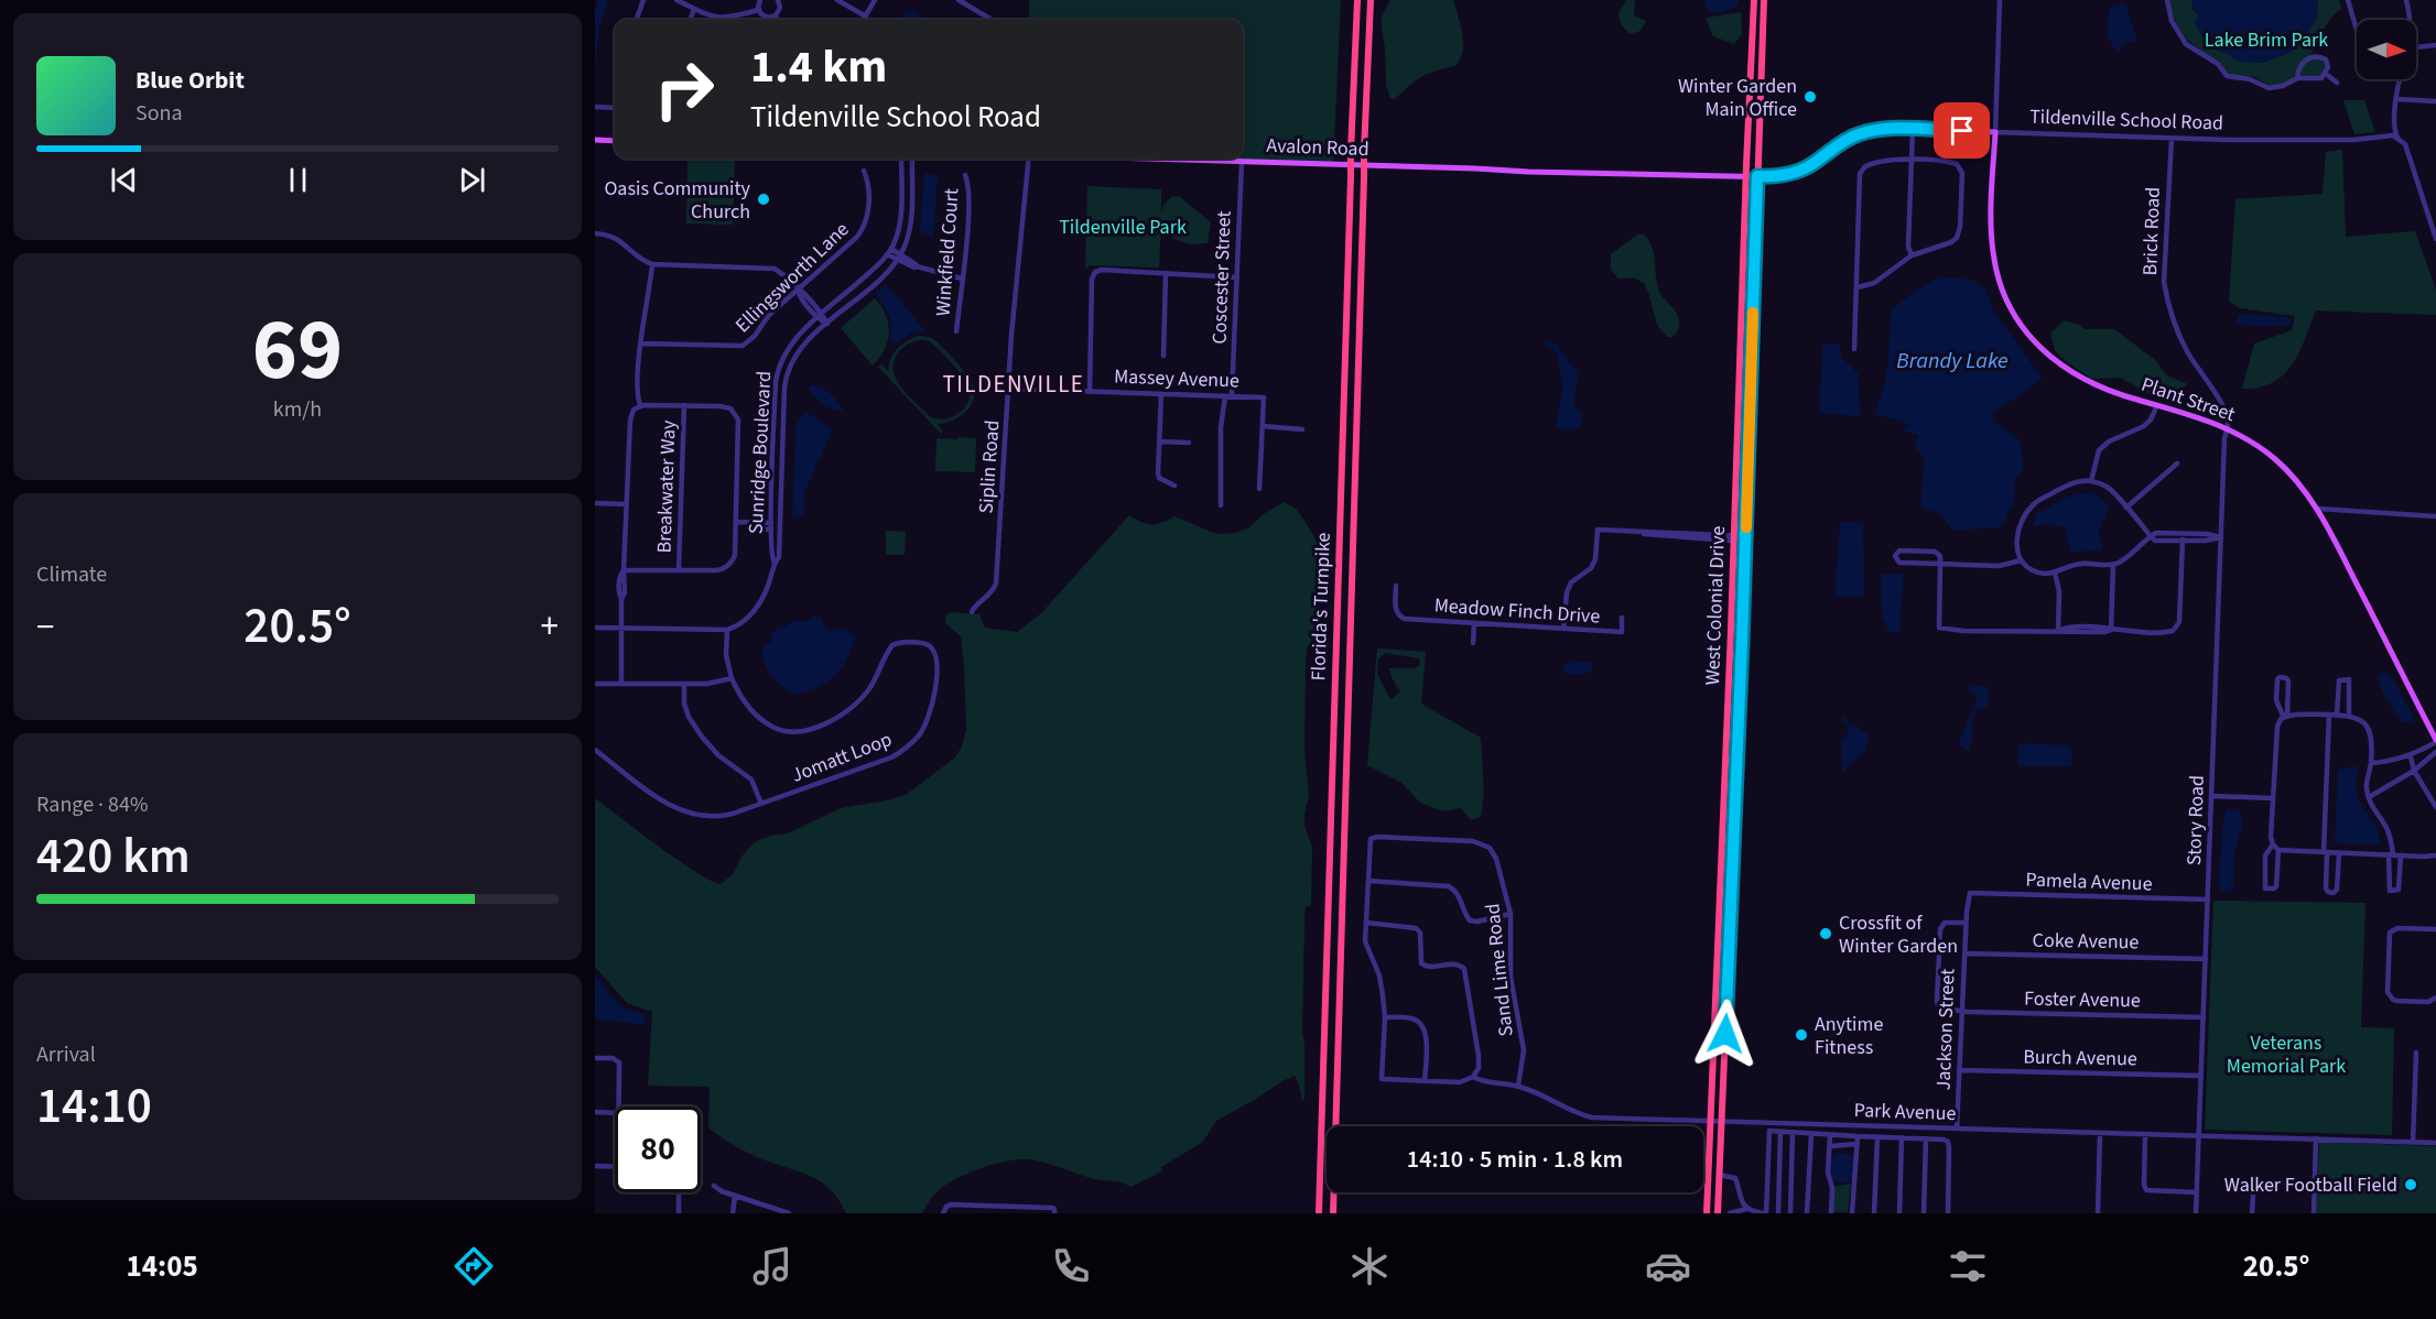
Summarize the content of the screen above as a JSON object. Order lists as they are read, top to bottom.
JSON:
{
  "streets": {
    "highway": ["West Colonial Drive", "Florida's Turnpike"],
    "main road": ["Tildenville School Road", "Avalon Road", "Plant Street"],
    "street": [
      "Brick Road",
      "Winkfield Court",
      "Ellingsworth Lane",
      "Coscester Street",
      "Massey Avenue",
      "Sunridge Boulevard",
      "Siplin Road",
      "Breakwater Way",
      "Meadow Finch Drive",
      "Jomatt Loop",
      "Story Road",
      "Pamela Avenue",
      "Coke Avenue",
      "Sand Lime Road",
      "Foster Avenue",
      "Jackson Street",
      "Burch Avenue",
      "Park Avenue"
    ]
  },
  "crossings": [
    ["Tildenville School Road", "Avalon Road"],
    ["Tildenville School Road", "Brick Road"],
    ["Tildenville School Road", "Plant Street"],
    ["Tildenville School Road", "West Colonial Drive"],
    ["Avalon Road", "Coscester Street"],
    ["Avalon Road", "West Colonial Drive"],
    ["Brick Road", "Plant Street"],
    ["Brick Road", "Story Road"],
    ["Coscester Street", "Massey Avenue"],
    ["Massey Avenue", "Siplin Road"],
    ["Plant Street", "Story Road"],
    ["Sunridge Boulevard", "Jomatt Loop"],
    ["West Colonial Drive", "Park Avenue"],
    ["Story Road", "Pamela Avenue"],
    ["Story Road", "Coke Avenue"],
    ["Story Road", "Foster Avenue"],
    ["Story Road", "Burch Avenue"],
    ["Story Road", "Park Avenue"],
    ["Pamela Avenue", "Jackson Street"],
    ["Coke Avenue", "Jackson Street"],
    ["Sand Lime Road", "Park Avenue"],
    ["Foster Avenue", "Jackson Street"],
    ["Jackson Street", "Burch Avenue"],
    ["Jackson Street", "Park Avenue"]
  ],
  "districts": ["TILDENVILLE"],
  "water": ["Brandy Lake"],
  "parks": ["Lake Brim Park", "Tildenville Park", "Veterans Memorial Park"],
  "places": [
    "Winter Garden Main Office",
    "Oasis Community Church",
    "Crossfit of Winter Garden",
    "Anytime Fitness",
    "Walker Football Field"
  ],
  "north": "right",
  "page": {
    "turn": ["1.4 km", "Tildenville School Road"],
    "song": ["Blue Orbit", "Sona"],
    "tile": [
      ["69", "km/h"],
      "Climate",
      ["Range · 84%", "420 km"],
      ["Arrival", "14:10"]
    ],
    "heat": ["−", "20.5°", "+"],
    "limit": "80",
    "trip": "14:10 · 5 min · 1.8 km",
    "tabs": ["14:05", "20.5°"]
  }
}
